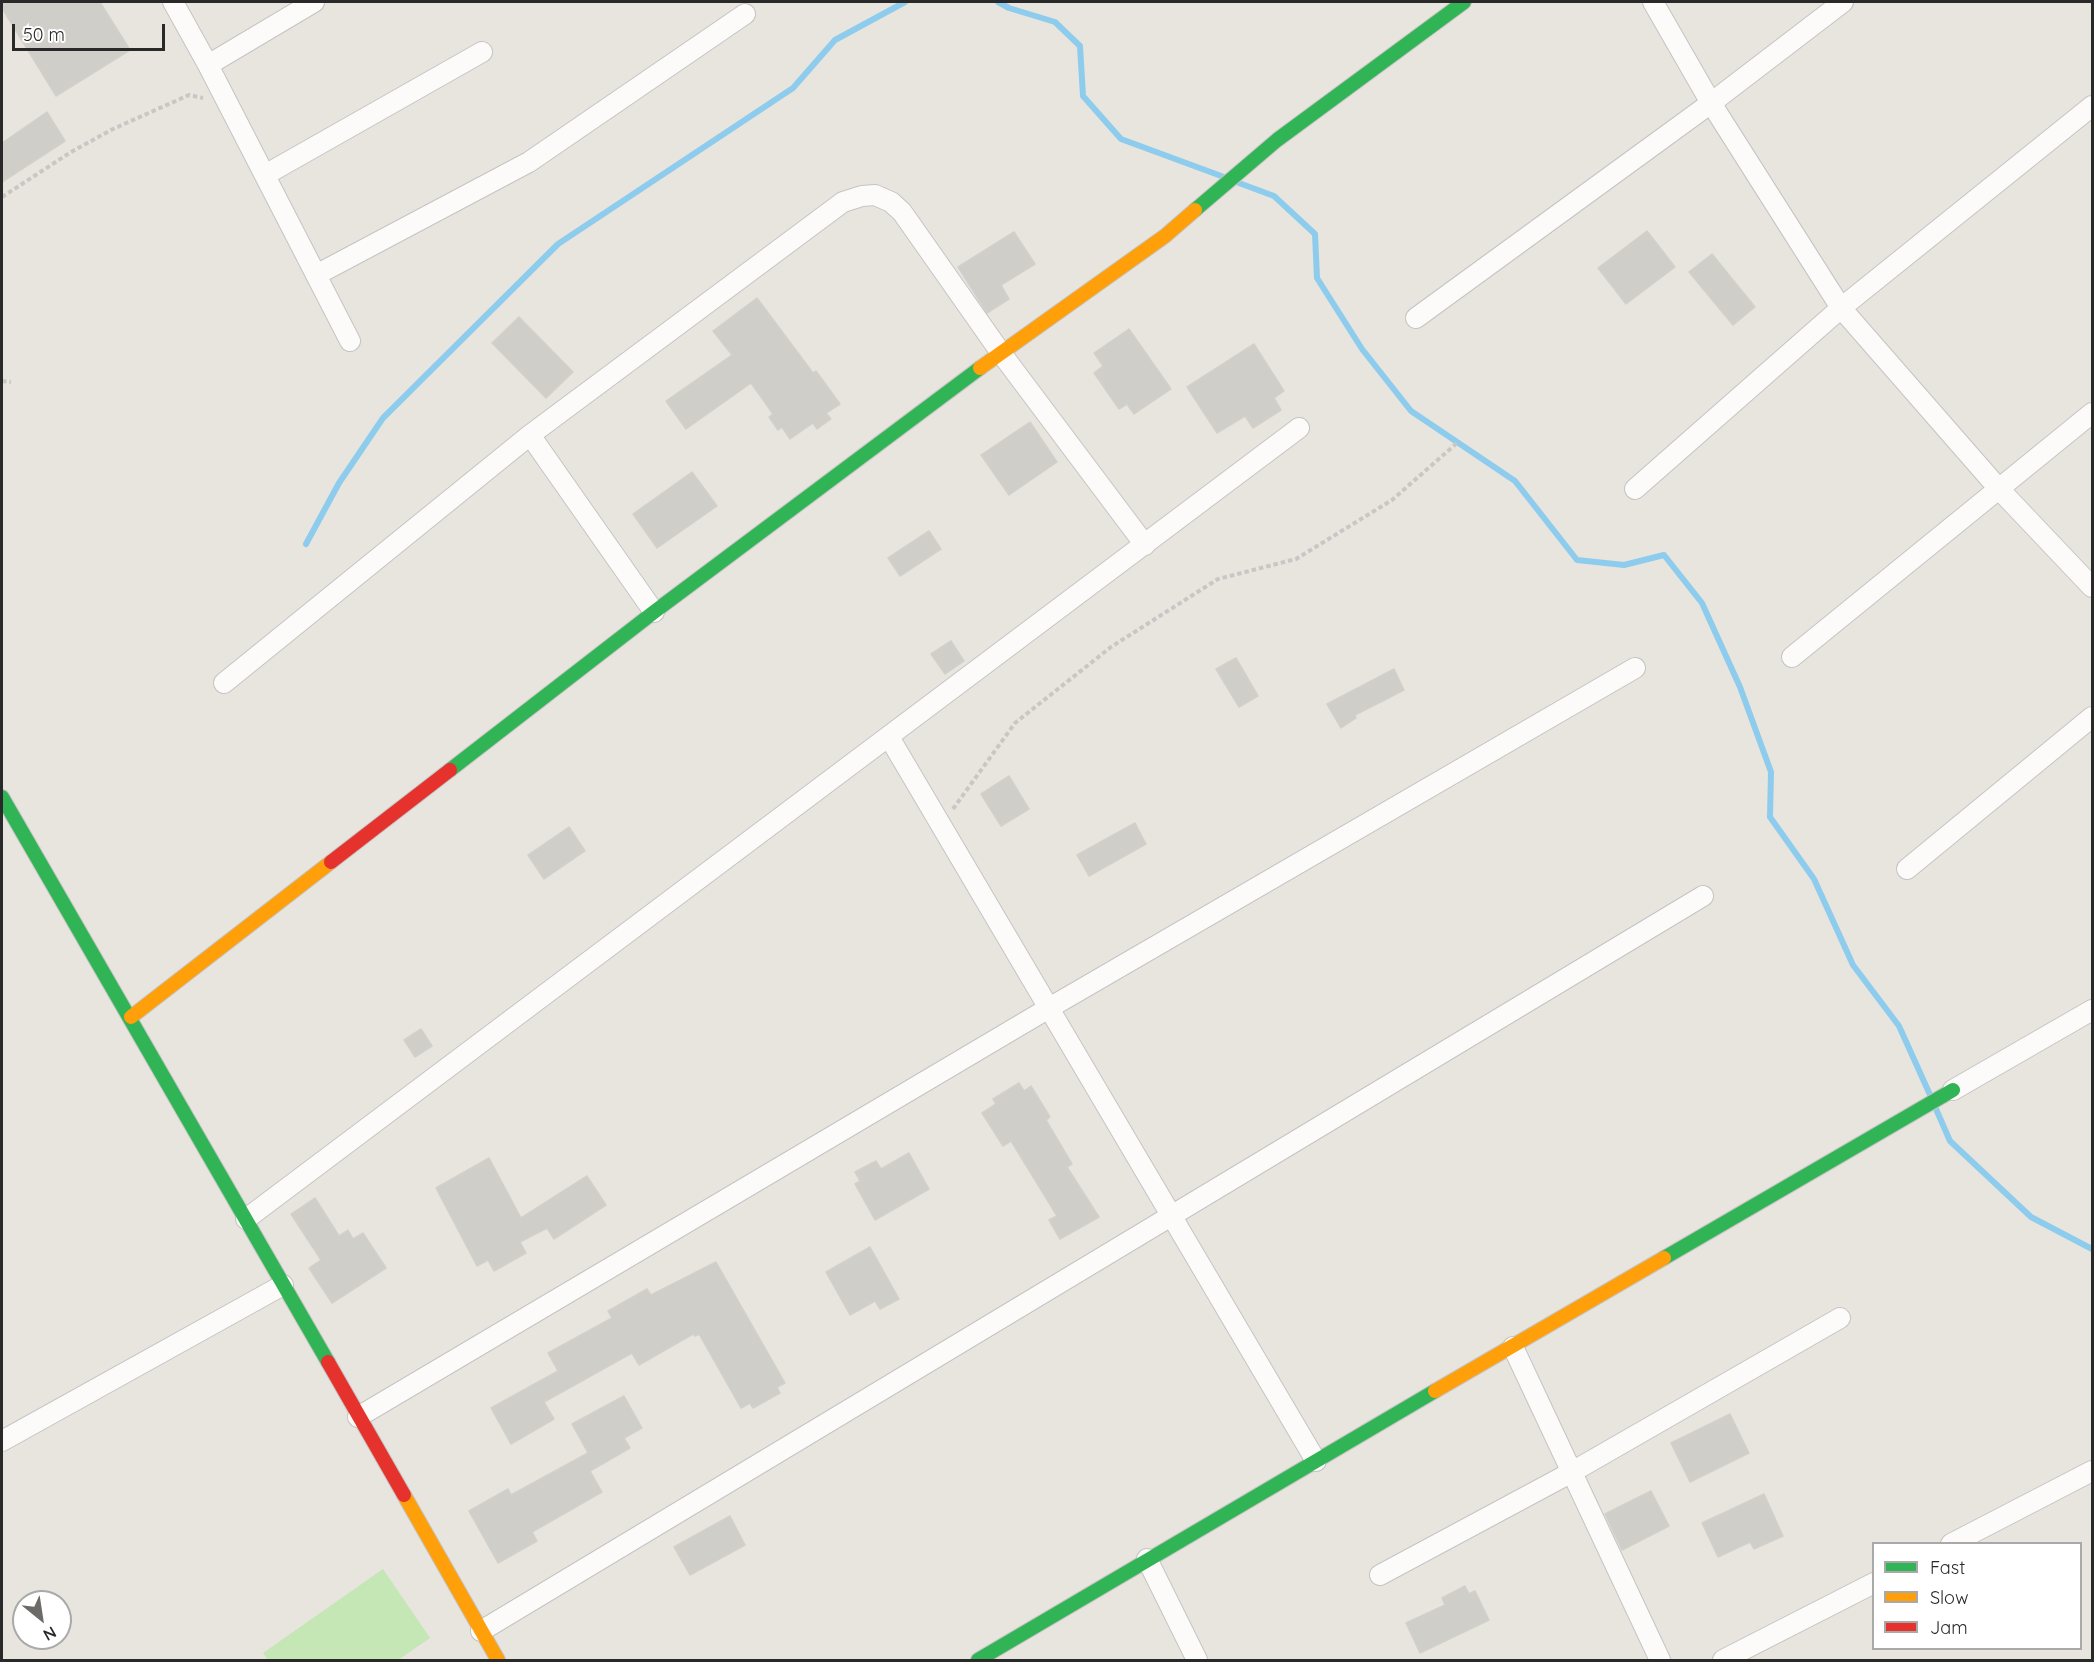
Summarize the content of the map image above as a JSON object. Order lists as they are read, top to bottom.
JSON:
{
  "legend": ["Fast", "Slow", "Jam"],
  "scale_bar": "50 m",
  "north": "bottom right"
}
